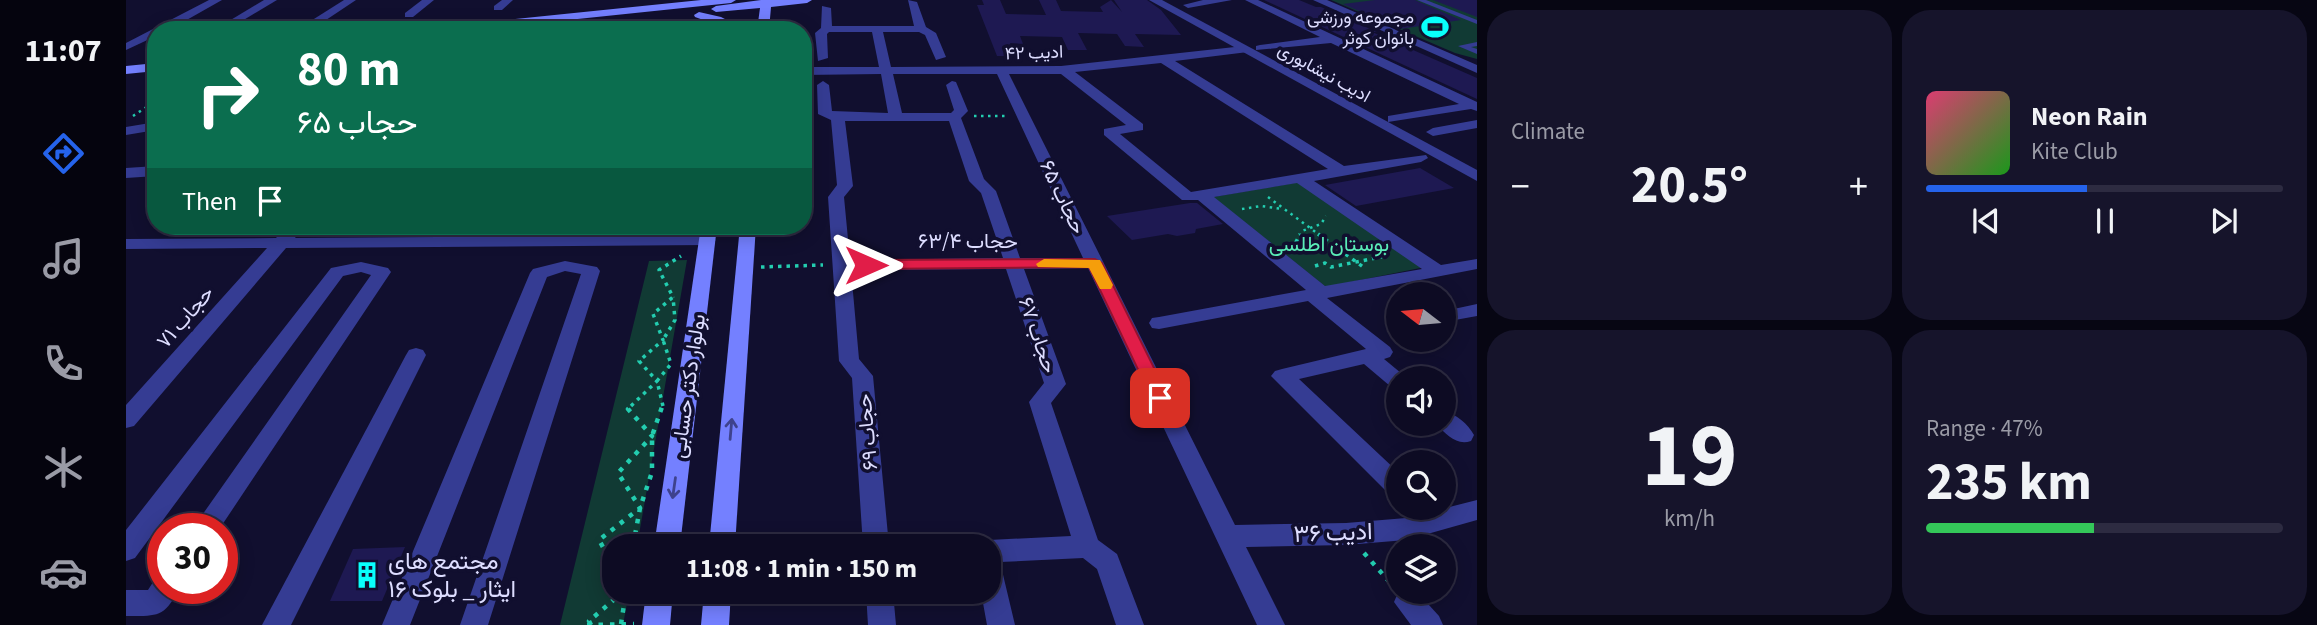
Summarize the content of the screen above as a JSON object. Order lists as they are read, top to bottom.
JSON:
{
  "streets": {
    "main road": ["بولوار دکتر حسابی"],
    "street": [
      "ادیب ۴۲",
      "ادیب نیشابوری",
      "حجاب ۶۵",
      "حجاب ۶۳/۴",
      "حجاب ۷۱",
      "حجاب ۶۷",
      "حجاب ۶۹",
      "ادیب ۳۶"
    ]
  },
  "crossings": [
    ["ادیب ۴۲", "ادیب نیشابوری"],
    ["ادیب ۴۲", "حجاب ۶۵"],
    ["حجاب ۶۵", "حجاب ۶۳/۴"],
    ["حجاب ۶۵", "ادیب ۳۶"],
    ["حجاب ۶۳/۴", "حجاب ۶۷"],
    ["حجاب ۶۳/۴", "حجاب ۶۹"]
  ],
  "parks": ["بوستان اطلسی"],
  "places": {
    "sports": ["مجموعه ورزشی بانوان کوثر"],
    "building": ["مجتمع های ایثار _ بلوک ۱۶"]
  },
  "north": "left",
  "page": {
    "tabs": "11:07",
    "tile": [
      "Climate",
      ["19", "km/h"],
      ["Range · 47%", "235 km"]
    ],
    "turn": ["80 m", "حجاب ۶۵"],
    "song": ["Neon Rain", "Kite Club"],
    "heat": ["−", "20.5°", "+"],
    "then": "Then",
    "limit": "30",
    "trip": "11:08 · 1 min · 150 m"
  }
}
